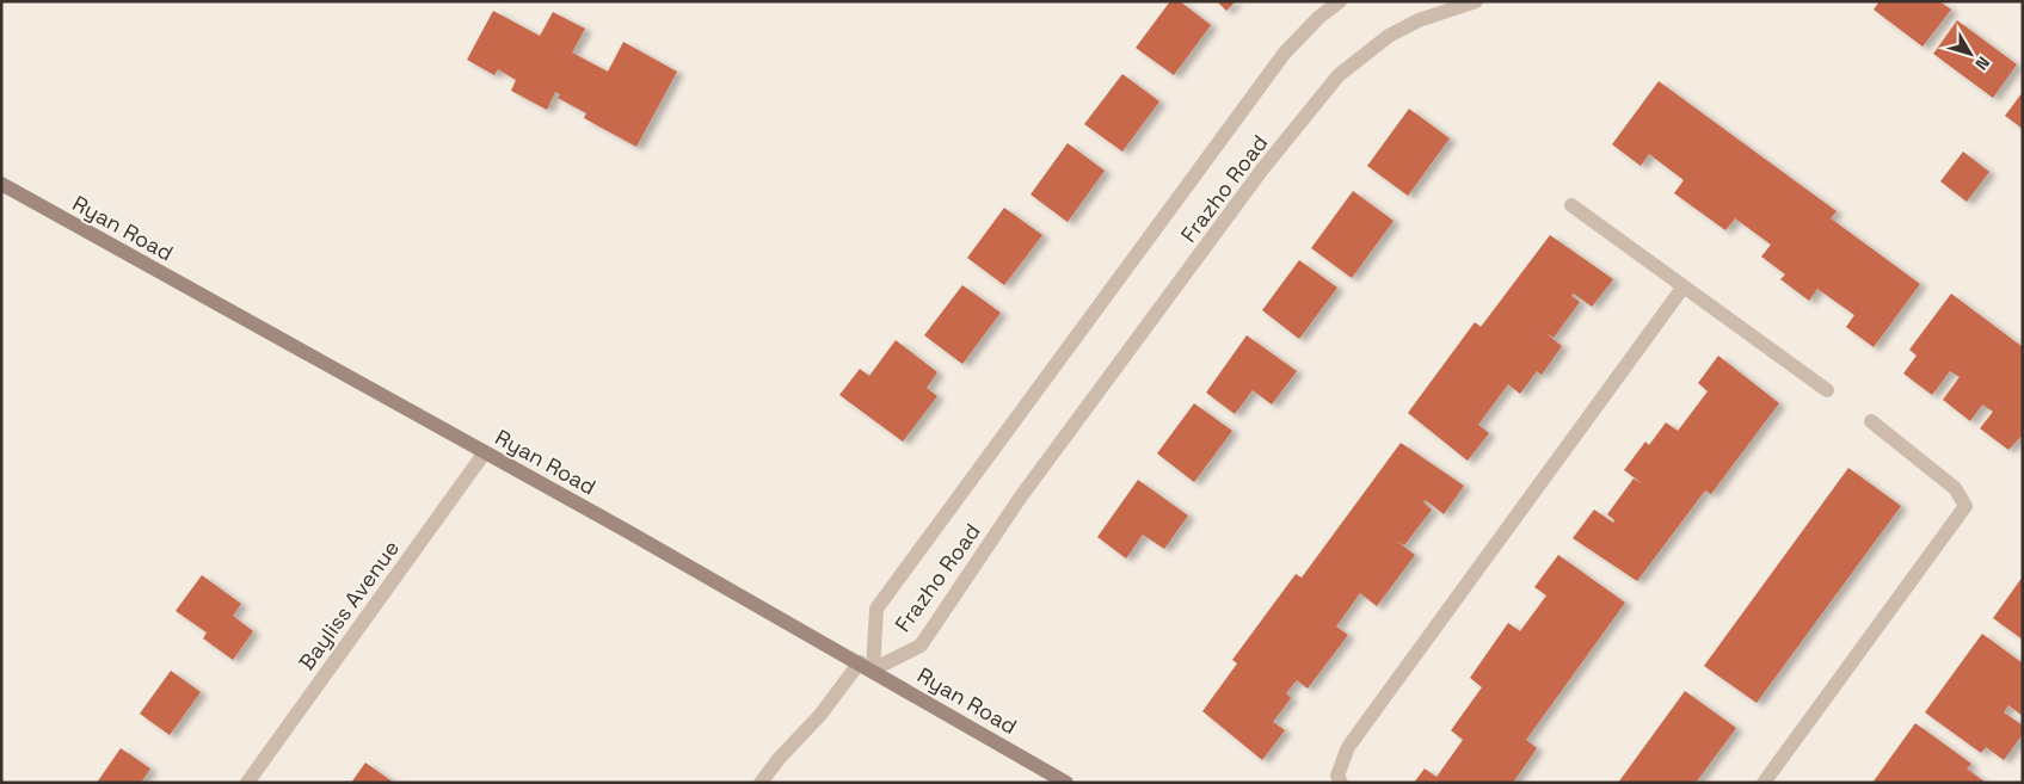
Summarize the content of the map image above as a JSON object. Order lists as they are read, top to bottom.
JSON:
{
  "streets": {
    "main road": ["Ryan Road"],
    "street": ["Frazho Road", "Bayliss Avenue"]
  },
  "crossings": [
    ["Frazho Road", "Ryan Road"],
    ["Ryan Road", "Bayliss Avenue"]
  ],
  "north": "bottom right"
}
